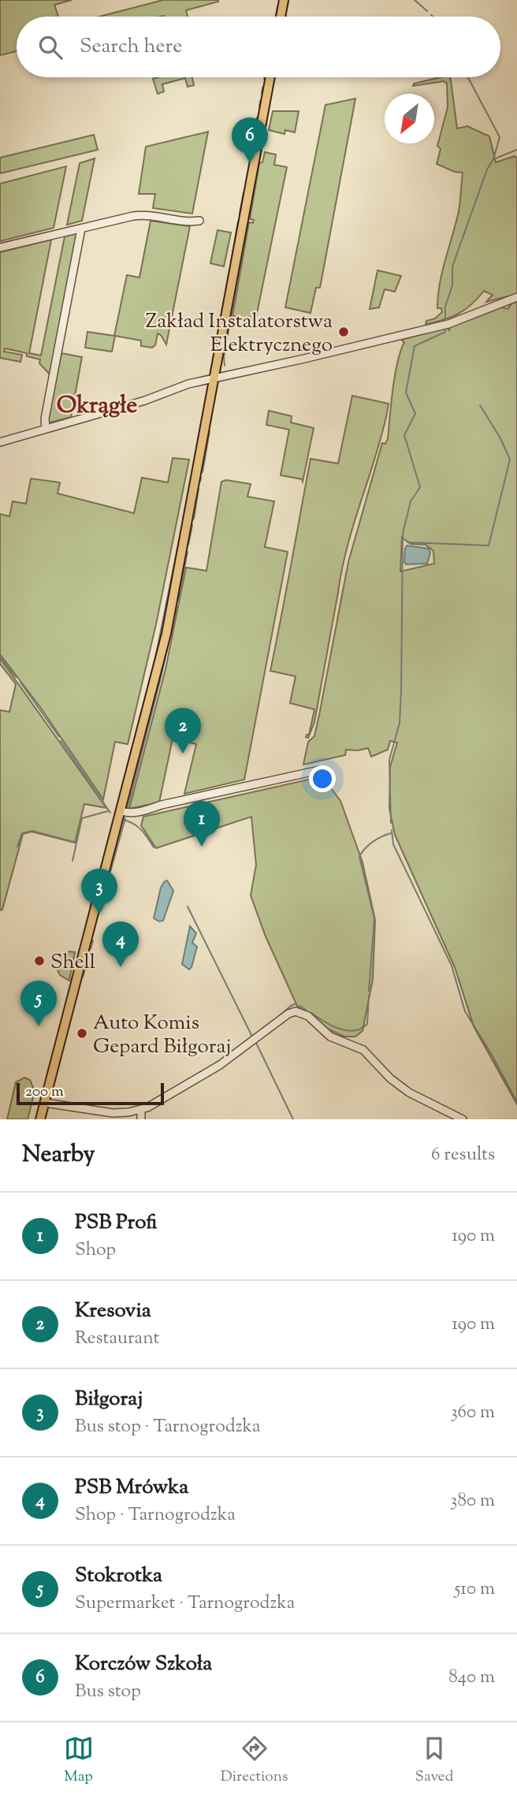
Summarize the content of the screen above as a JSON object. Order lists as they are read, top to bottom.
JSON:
{
  "districts": ["Okrągłe"],
  "places": ["Zakład Instalatorstwa Elektrycznego", "Shell", "Auto Komis Gepard Biłgoraj"],
  "scale_bar": "200 m",
  "north": "bottom left",
  "page": {
    "search": "Search here",
    "pins": [
      "6",
      "2",
      "1",
      "3",
      "4",
      "5"
    ],
    "scale": "200 m",
    "heading": ["Nearby", "6 results"],
    "list": [
      {
        "mark": "1",
        "name": "PSB Profi",
        "note": "Shop",
        "value": "190 m"
      },
      {
        "mark": "2",
        "name": "Kresovia",
        "note": "Restaurant",
        "value": "190 m"
      },
      {
        "mark": "3",
        "name": "Biłgoraj",
        "note": "Bus stop · Tarnogrodzka",
        "value": "360 m"
      },
      {
        "mark": "4",
        "name": "PSB Mrówka",
        "note": "Shop · Tarnogrodzka",
        "value": "380 m"
      },
      {
        "mark": "5",
        "name": "Stokrotka",
        "note": "Supermarket · Tarnogrodzka",
        "value": "510 m"
      },
      {
        "mark": "6",
        "name": "Korczów Szkoła",
        "note": "Bus stop",
        "value": "840 m"
      }
    ],
    "nav": ["Map", "Directions", "Saved"]
  }
}
